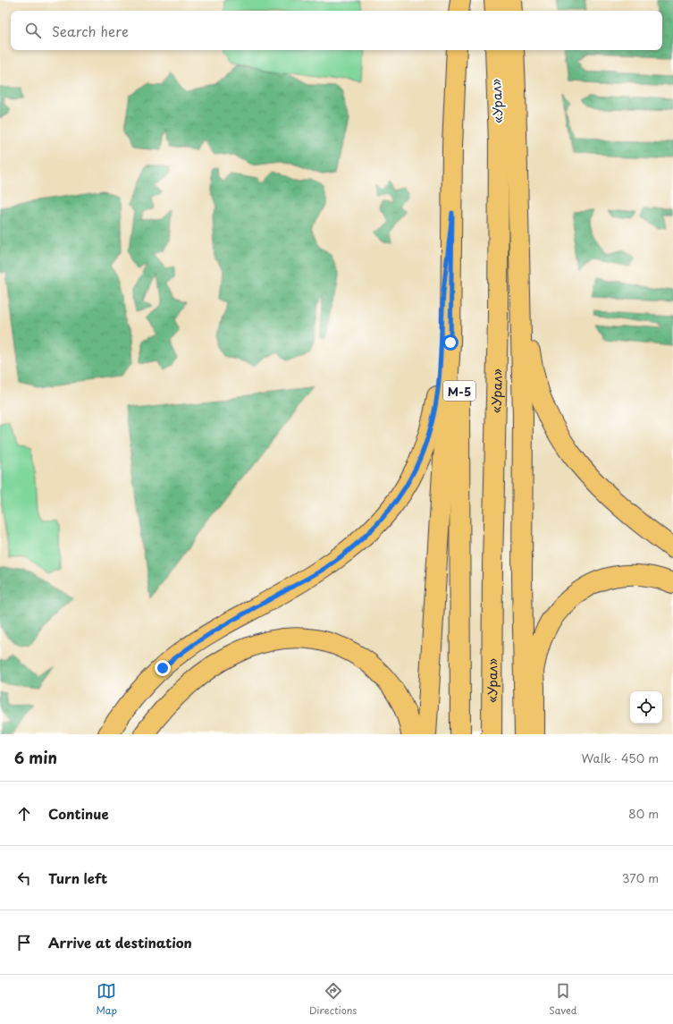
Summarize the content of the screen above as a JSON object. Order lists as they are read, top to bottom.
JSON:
{
  "streets": {
    "main road": ["«Урал»", "М-5"]
  },
  "page": {
    "search": "Search here",
    "heading": ["6 min", "Walk · 450 m"],
    "list": [
      ["Continue", "80 m"],
      ["Turn left", "370 m"],
      "Arrive at destination"
    ],
    "nav": ["Map", "Directions", "Saved"]
  }
}
